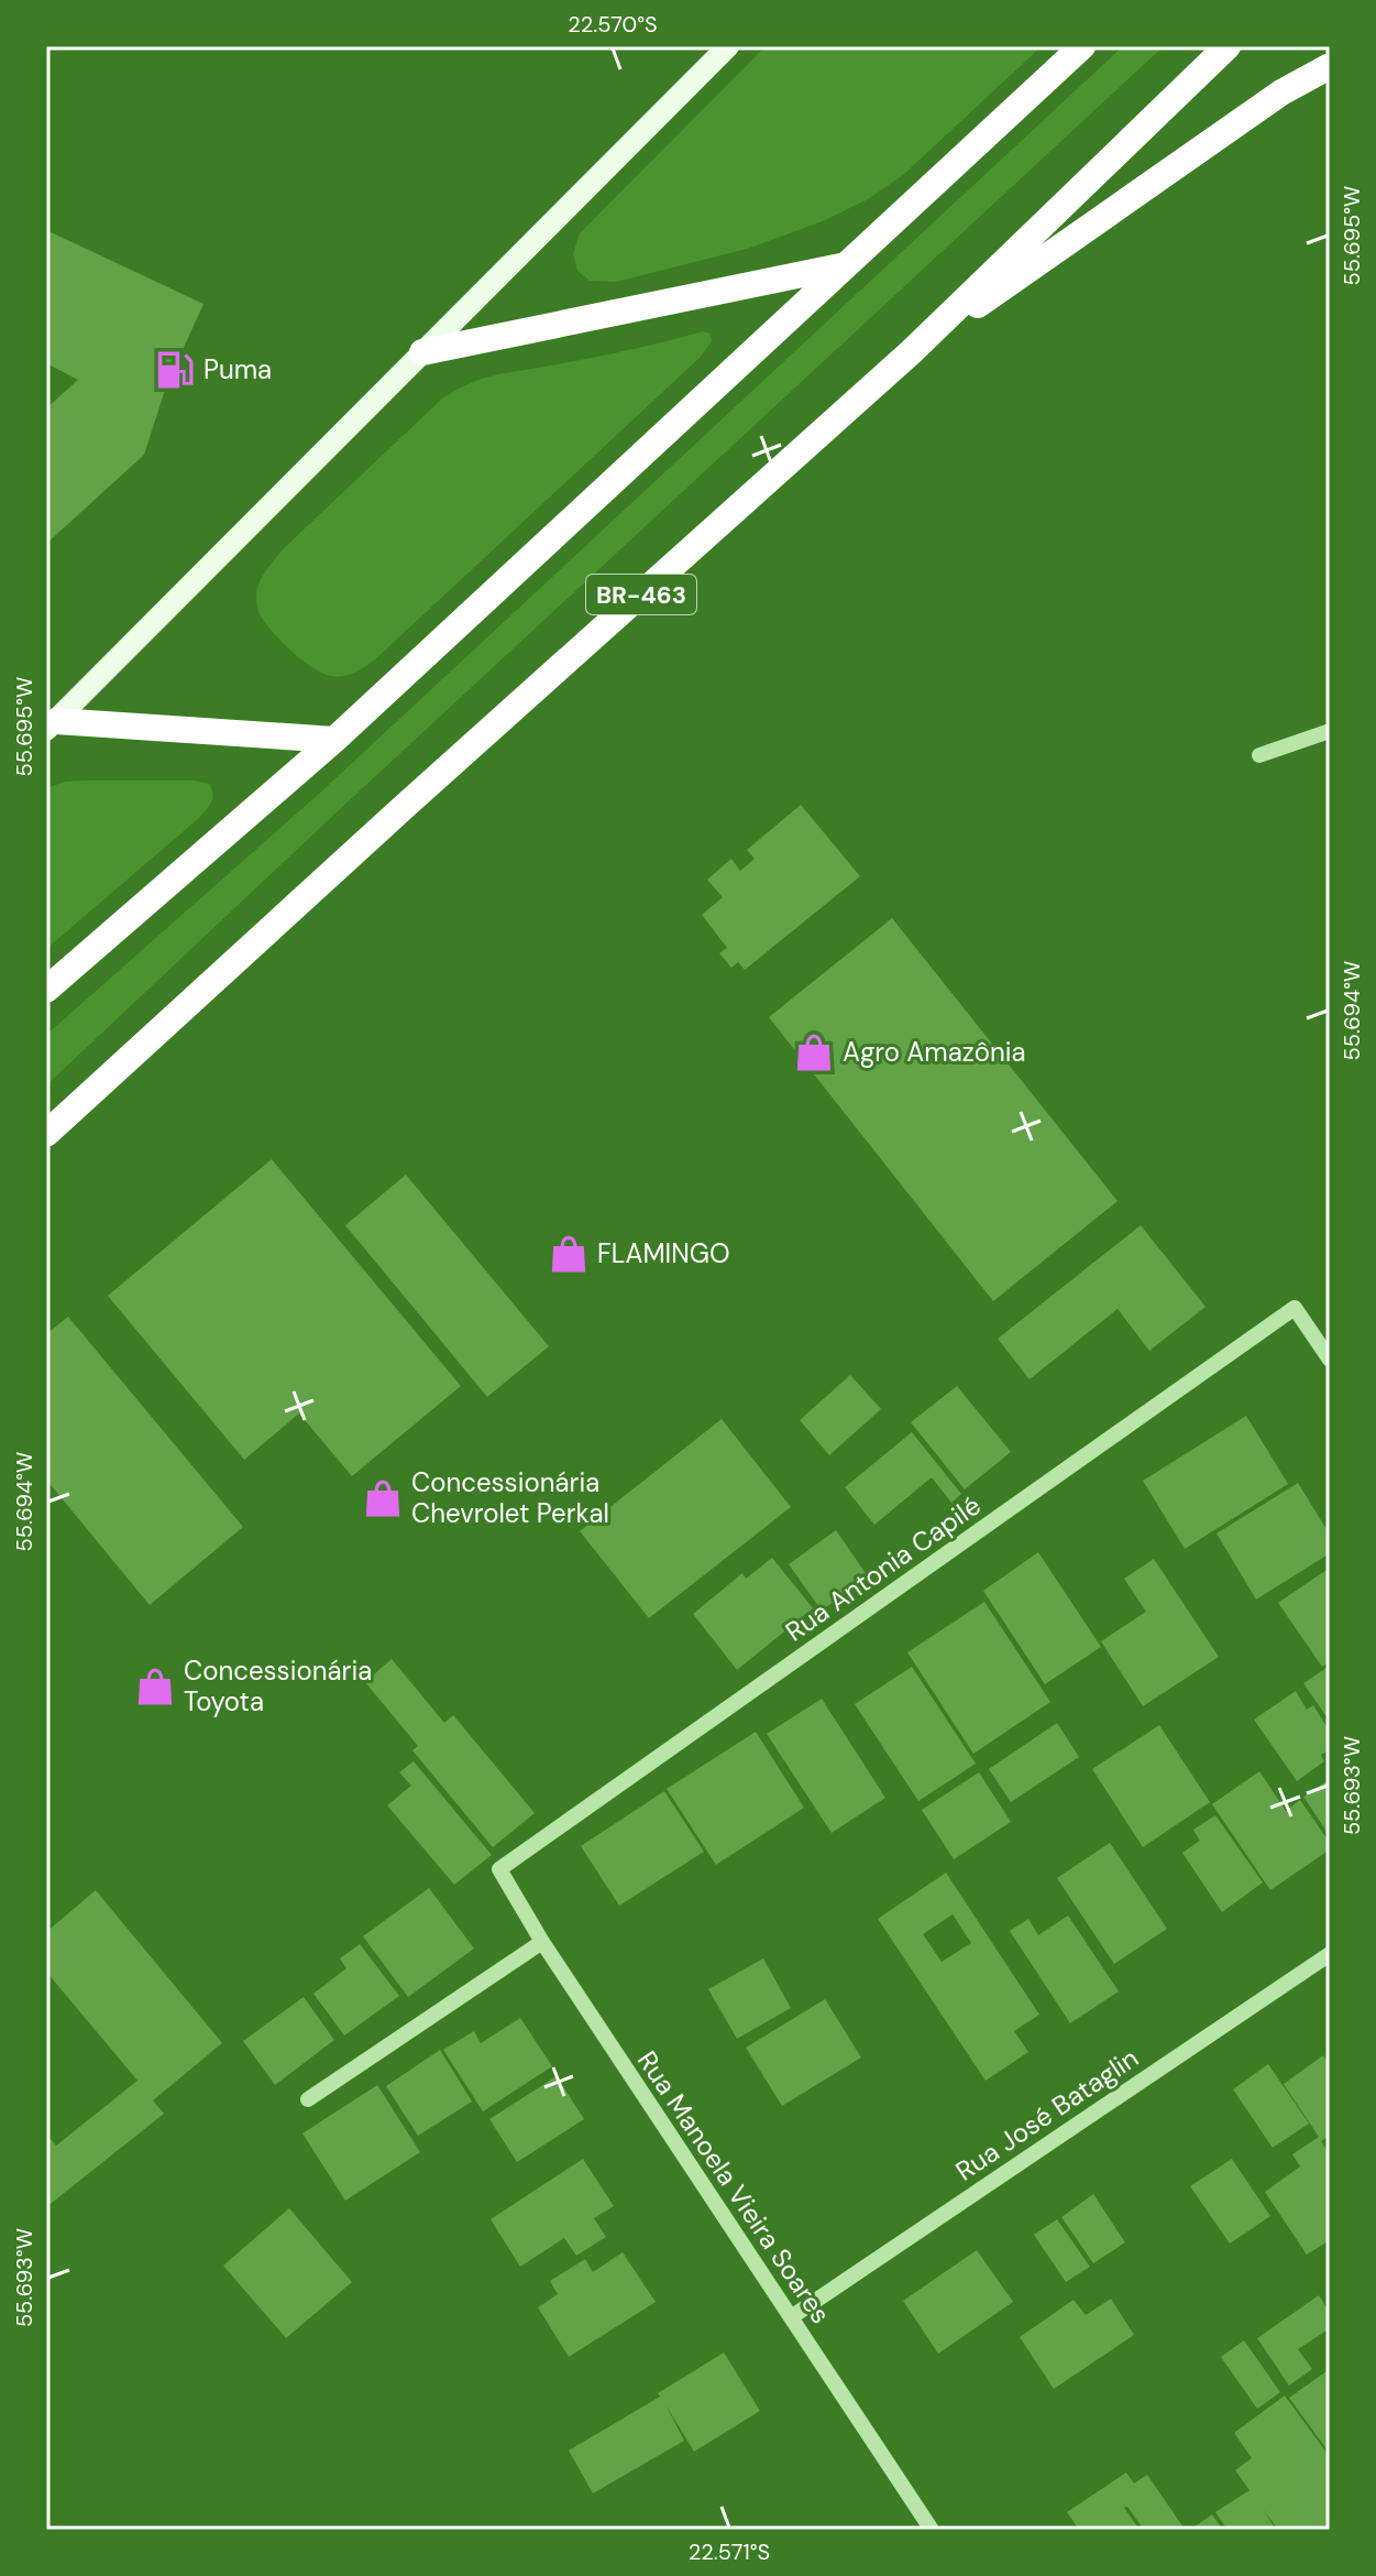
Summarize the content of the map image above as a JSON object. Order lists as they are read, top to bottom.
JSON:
{
  "streets": {
    "highway": ["BR-463"],
    "street": ["Rua Antonia Capilé", "Rua José Bataglin", "Rua Manoela Vieira Soares"]
  },
  "crossings": [
    ["Rua Antonia Capilé", "Rua Manoela Vieira Soares"],
    ["Rua José Bataglin", "Rua Manoela Vieira Soares"]
  ],
  "places": {
    "fuel station": ["Puma"],
    "shop": [
      "Agro Amazônia",
      "FLAMINGO",
      "Concessionária Chevrolet Perkal",
      "Concessionária Toyota"
    ]
  },
  "coordinates": [
    "22.570°S",
    "55.695°W",
    "55.694°W",
    "55.693°W",
    "22.571°S"
  ]
}
